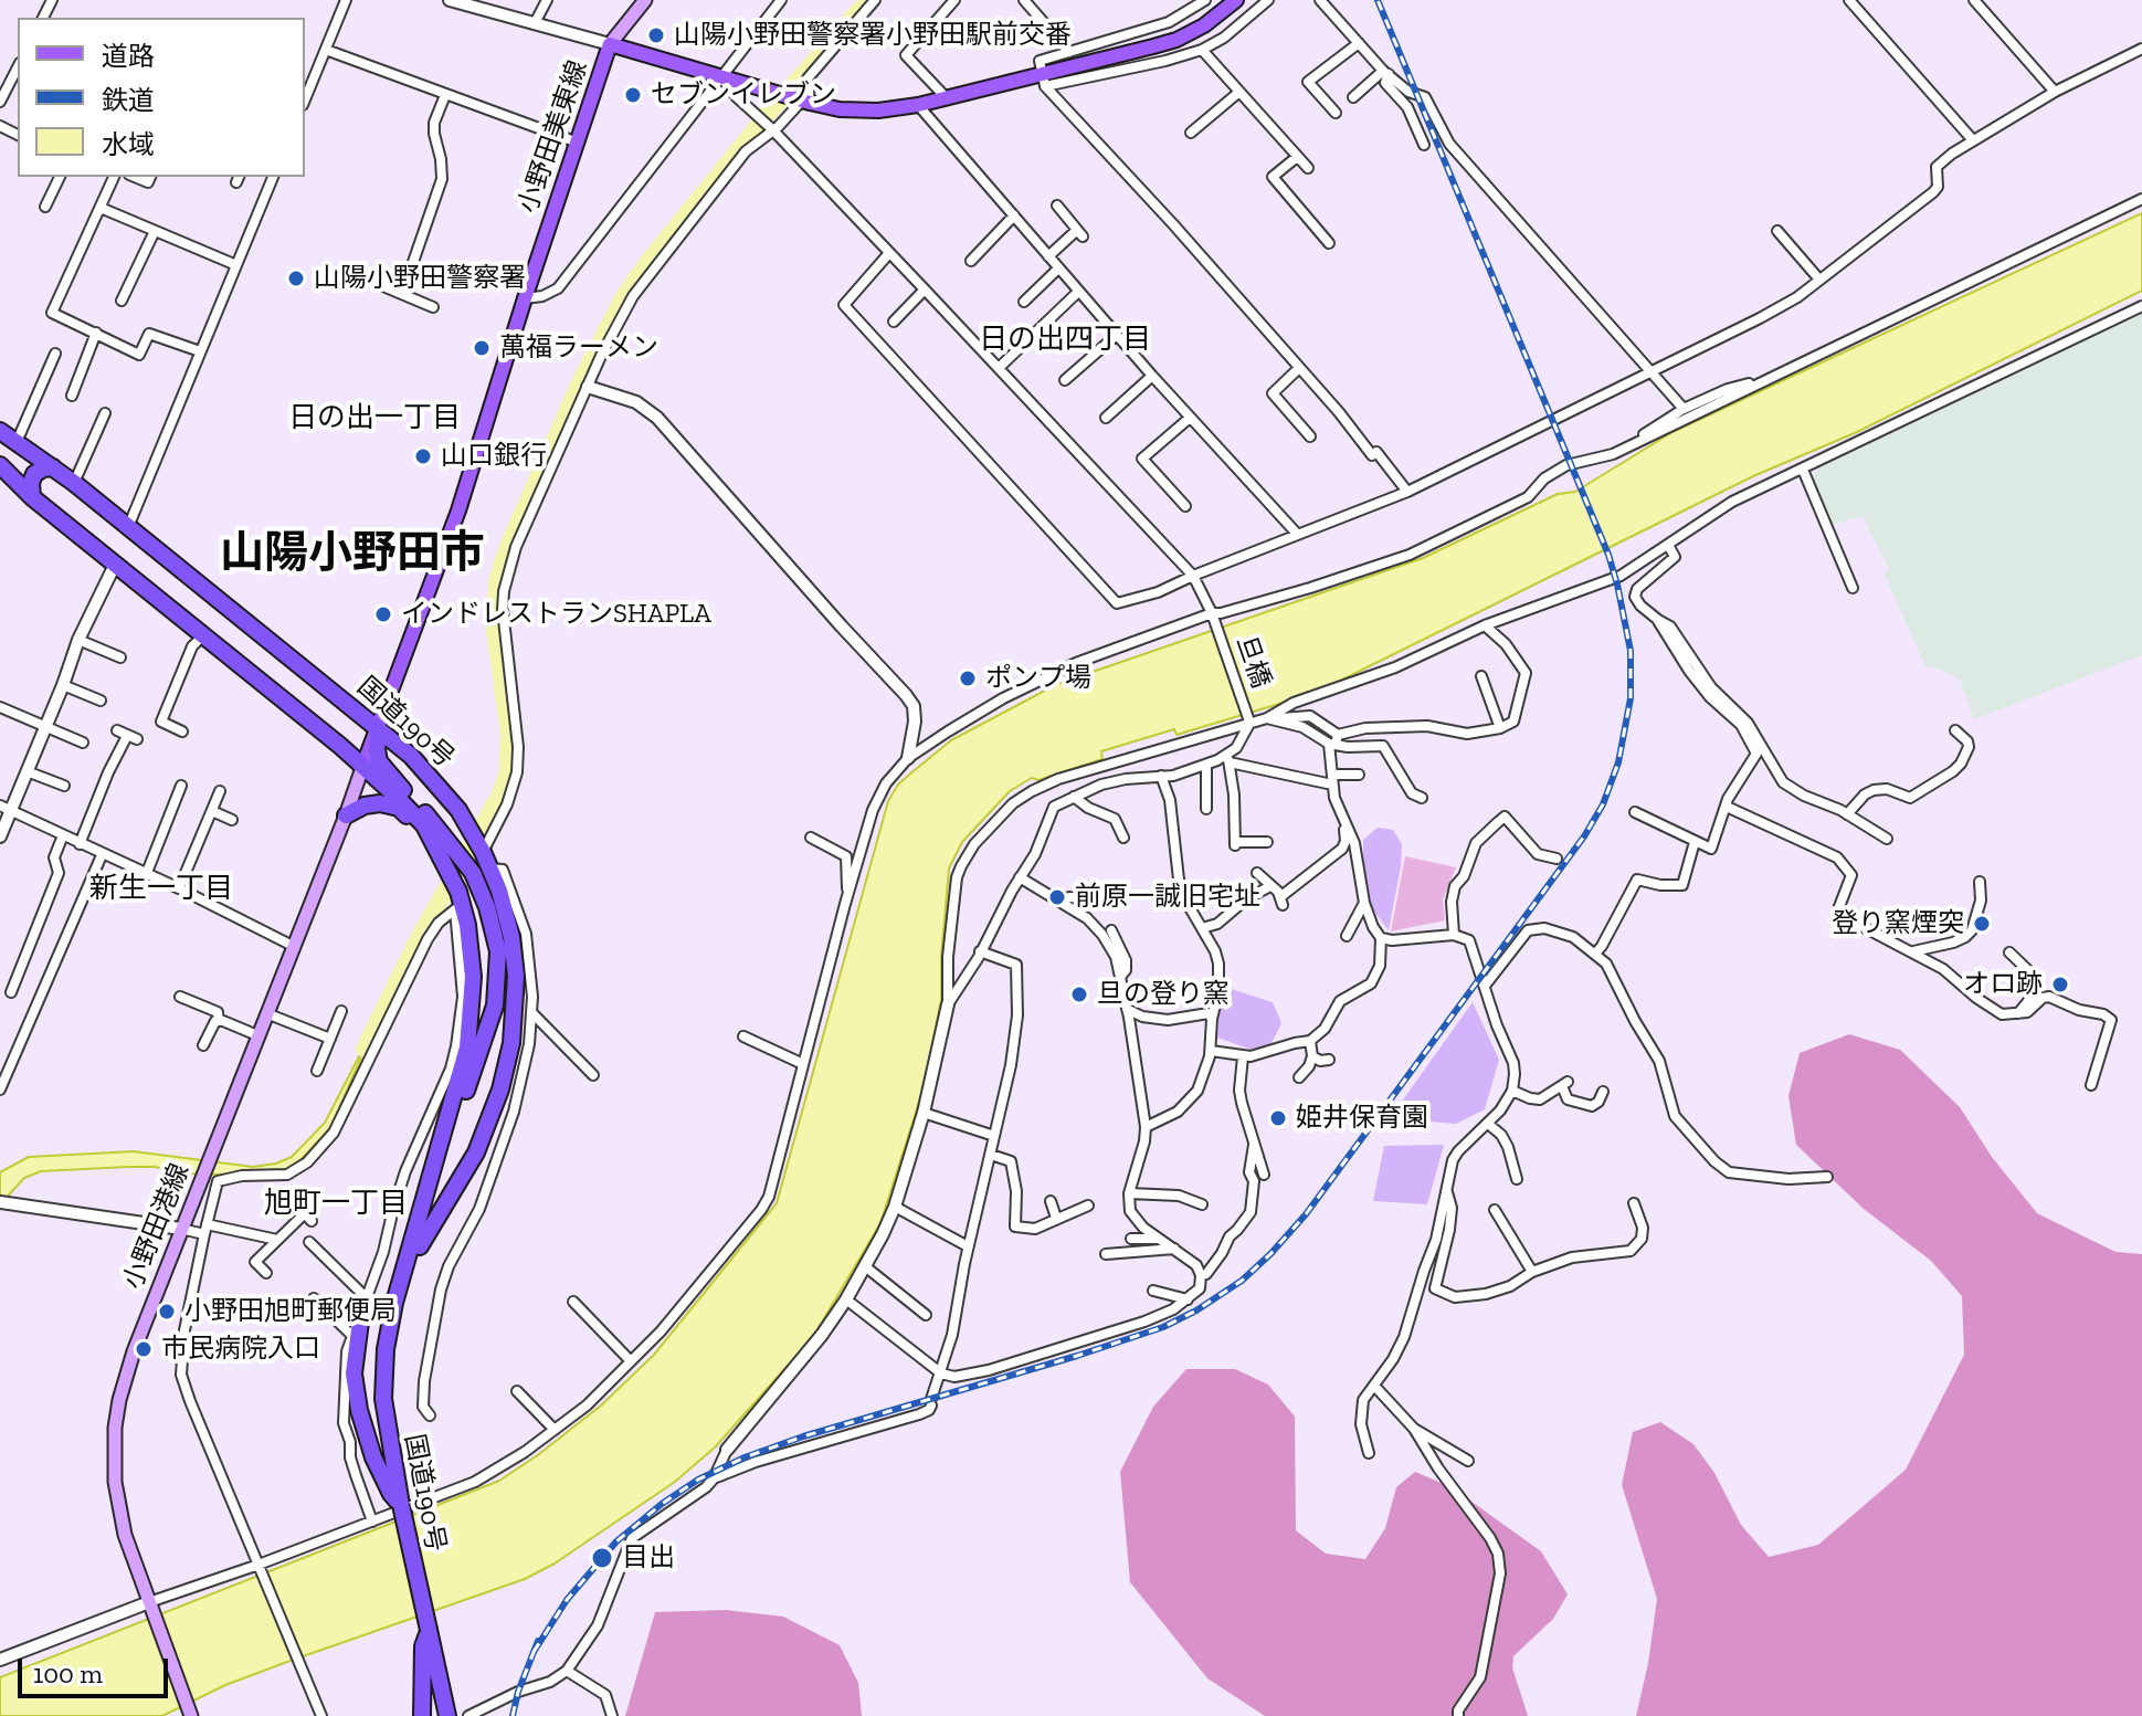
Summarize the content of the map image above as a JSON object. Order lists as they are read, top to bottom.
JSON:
{
  "streets": {
    "highway": ["国道190号"],
    "main road": ["小野田美東線", "小野田港線"],
    "street": ["旦橋"]
  },
  "crossings": [
    ["小野田美東線", "旦橋"],
    ["小野田美東線", "国道190号"],
    ["小野田美東線", "小野田港線"],
    ["国道190号", "小野田港線"]
  ],
  "districts": [
    "日の出四丁目",
    "日の出一丁目",
    "山陽小野田市",
    "新生一丁目",
    "旭町一丁目"
  ],
  "places": [
    "山陽小野田警察署小野田駅前交番",
    "セブンイレブン",
    "山陽小野田警察署",
    "萬福ラーメン",
    "山口銀行",
    "インドレストランSHAPLA",
    "ポンプ場",
    "前原一誠旧宅址",
    "登り窯煙突",
    "オロ跡",
    "旦の登り窯",
    "姫井保育園",
    "小野田旭町郵便局",
    "市民病院入口",
    "目出"
  ],
  "legend": ["道路", "鉄道", "水域"],
  "scale_bar": "100 m"
}
